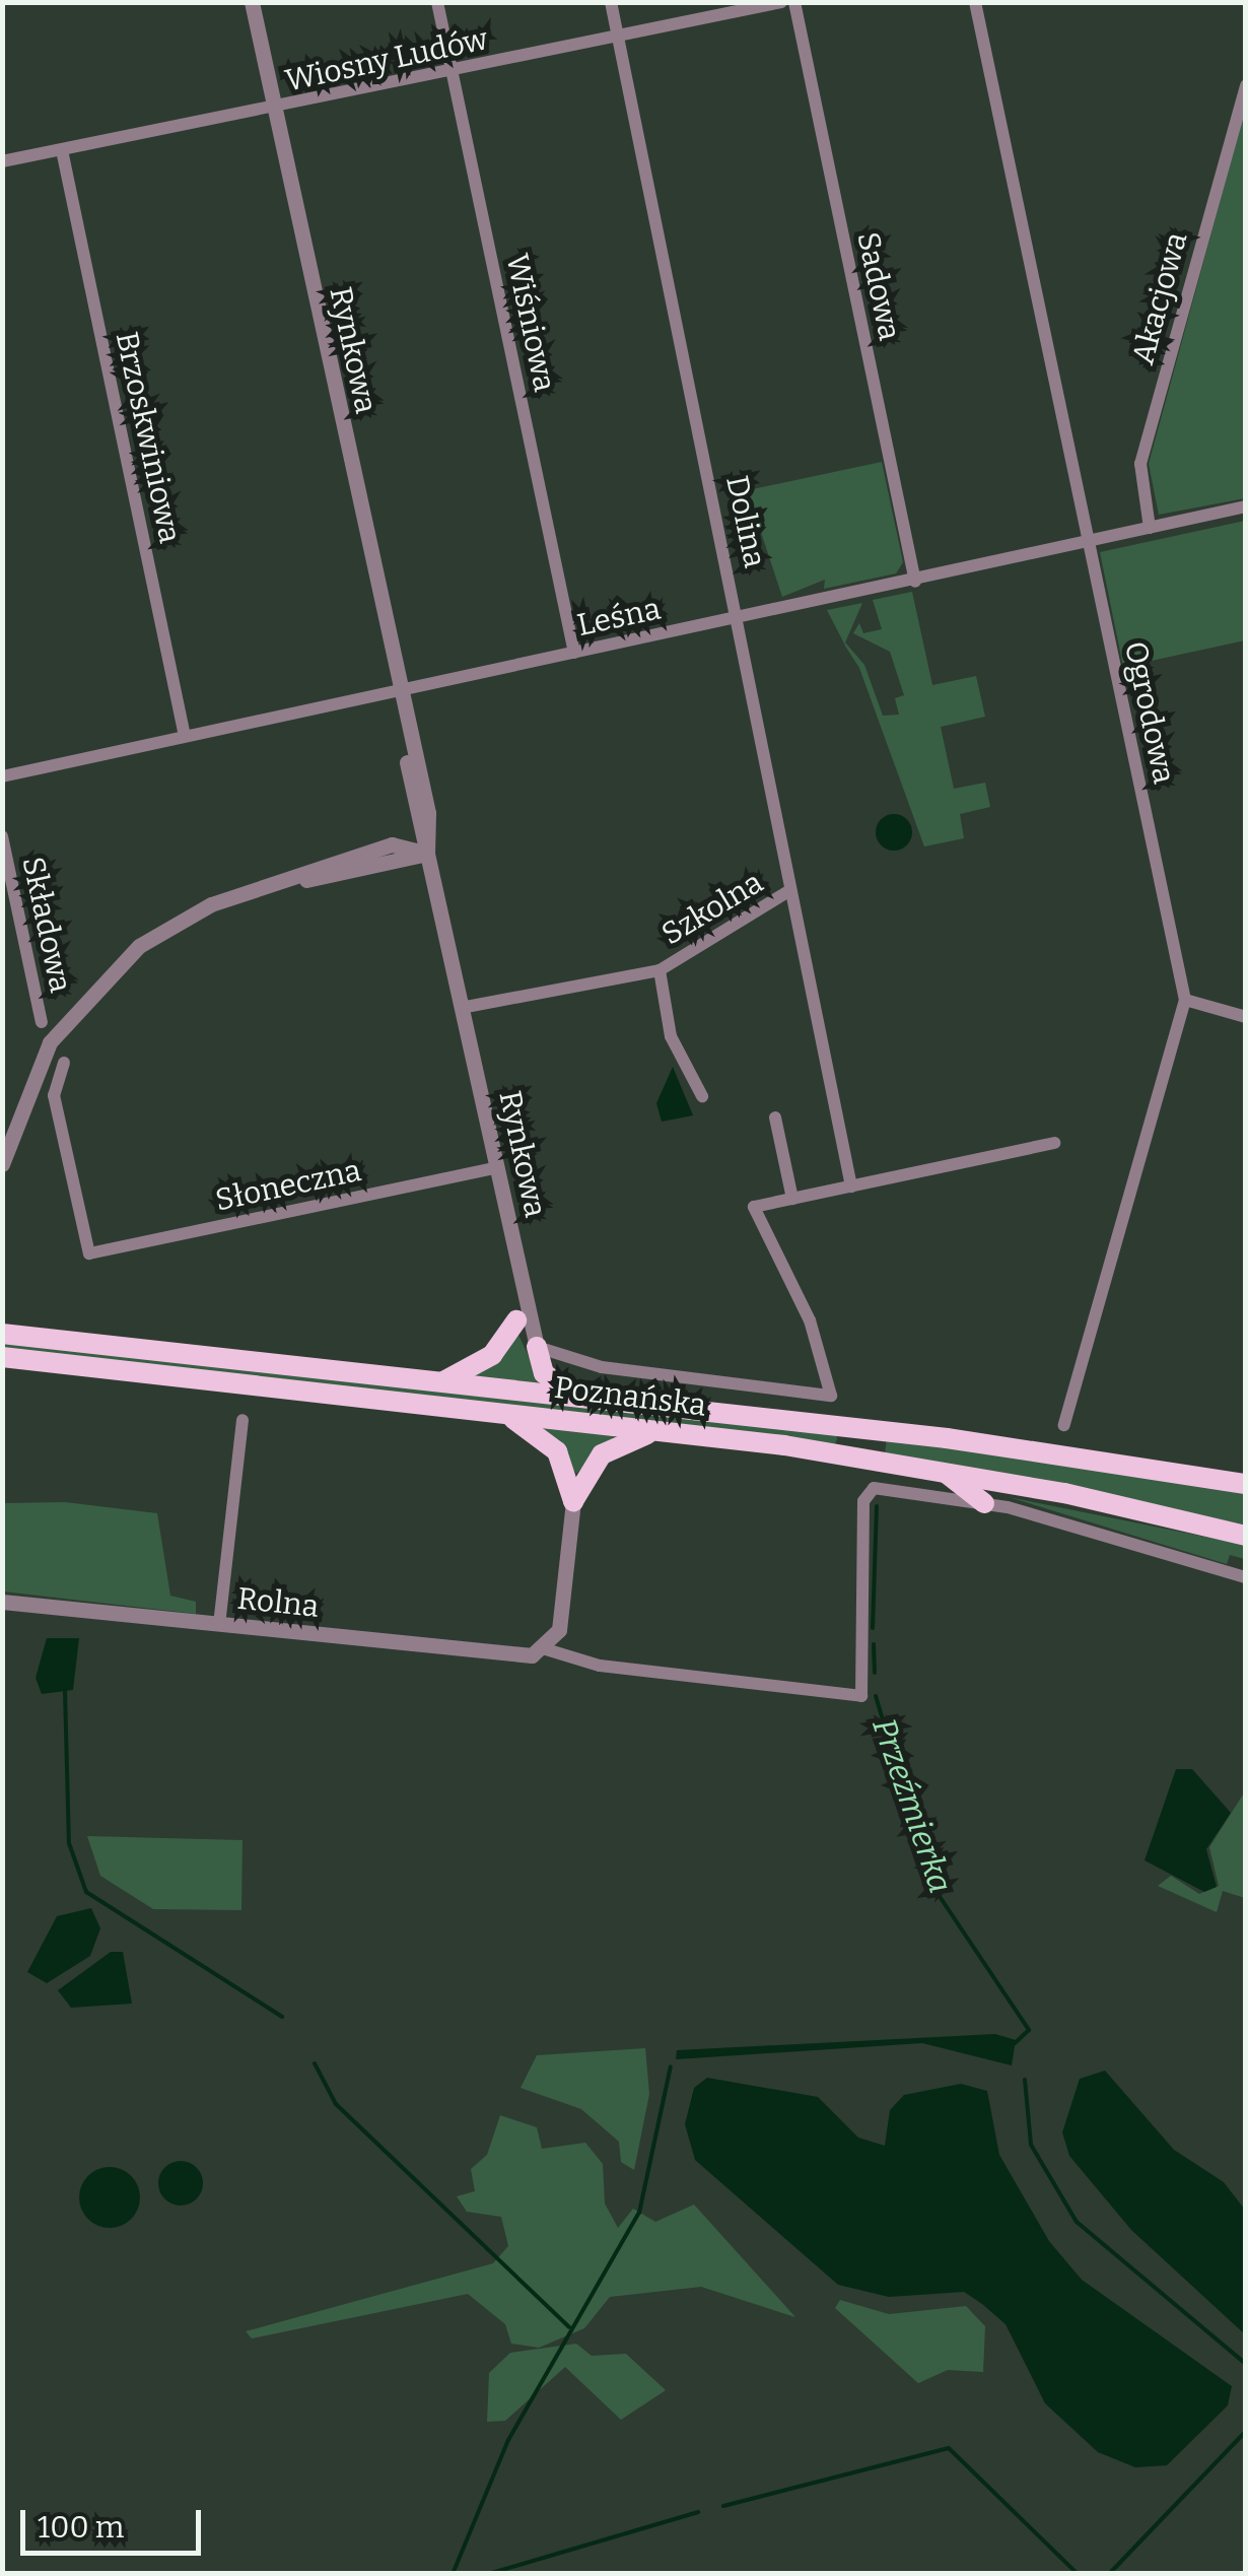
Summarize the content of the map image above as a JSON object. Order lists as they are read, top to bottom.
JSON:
{
  "streets": {
    "main road": ["Poznańska"],
    "street": [
      "Wiosny Ludów",
      "Sadowa",
      "Akacjowa",
      "Wiśniowa",
      "Rynkowa",
      "Brzoskwiniowa",
      "Dolina",
      "Leśna",
      "Ogrodowa",
      "Szkolna",
      "Składowa",
      "Słoneczna",
      "Rolna"
    ]
  },
  "crossings": [
    ["Wiosny Ludów", "Wiśniowa"],
    ["Wiosny Ludów", "Rynkowa"],
    ["Wiosny Ludów", "Brzoskwiniowa"],
    ["Wiosny Ludów", "Dolina"],
    ["Sadowa", "Leśna"],
    ["Akacjowa", "Leśna"],
    ["Wiśniowa", "Leśna"],
    ["Rynkowa", "Leśna"],
    ["Rynkowa", "Słoneczna"],
    ["Rynkowa", "Poznańska"],
    ["Brzoskwiniowa", "Leśna"],
    ["Dolina", "Leśna"],
    ["Dolina", "Szkolna"],
    ["Leśna", "Ogrodowa"]
  ],
  "water": ["Przeźmierka"],
  "scale_bar": "100 m"
}
